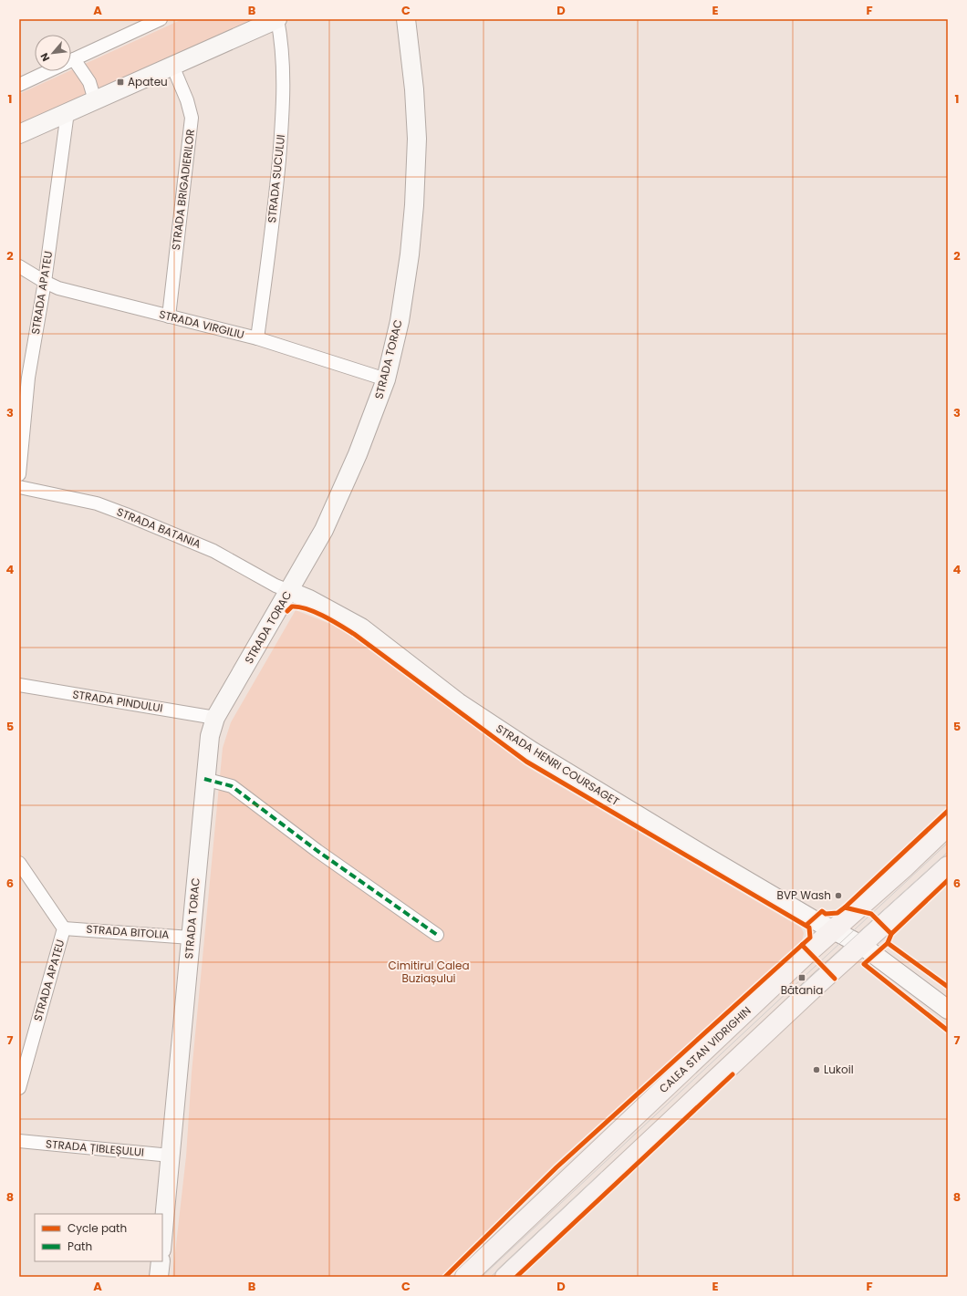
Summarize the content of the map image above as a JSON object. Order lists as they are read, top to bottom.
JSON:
{
  "streets": {
    "main road": ["CALEA STAN VIDRIGHIN"],
    "street": [
      "STRADA SUCULUI",
      "STRADA BRIGADIERILOR",
      "STRADA APATEU",
      "STRADA VIRGILIU",
      "STRADA TORAC",
      "STRADA BATANIA",
      "STRADA PINDULUI",
      "STRADA HENRI COURSAGET",
      "STRADA BITOLIA",
      "STRADA ȚIBLEȘULUI"
    ]
  },
  "crossings": [
    ["STRADA SUCULUI", "STRADA VIRGILIU"],
    ["STRADA BRIGADIERILOR", "STRADA VIRGILIU"],
    ["STRADA APATEU", "STRADA VIRGILIU"],
    ["STRADA APATEU", "STRADA BITOLIA"],
    ["STRADA VIRGILIU", "STRADA TORAC"],
    ["STRADA TORAC", "STRADA BATANIA"],
    ["STRADA TORAC", "STRADA PINDULUI"],
    ["STRADA TORAC", "STRADA HENRI COURSAGET"],
    ["STRADA TORAC", "STRADA BITOLIA"],
    ["STRADA TORAC", "STRADA ȚIBLEȘULUI"],
    ["STRADA BATANIA", "STRADA HENRI COURSAGET"],
    ["STRADA HENRI COURSAGET", "CALEA STAN VIDRIGHIN"]
  ],
  "parks": ["Cimitirul Calea Buziașului"],
  "places": {
    "transit": ["Apateu", "Bătania"],
    "other": ["BVP Wash", "Lukoil"]
  },
  "legend": ["Cycle path", "Path"],
  "north": "bottom left",
  "grid": {
    "columns": [
      "A",
      "B",
      "C",
      "D",
      "E",
      "F"
    ],
    "rows": [
      "1",
      "2",
      "3",
      "4",
      "5",
      "6",
      "7",
      "8"
    ]
  }
}
